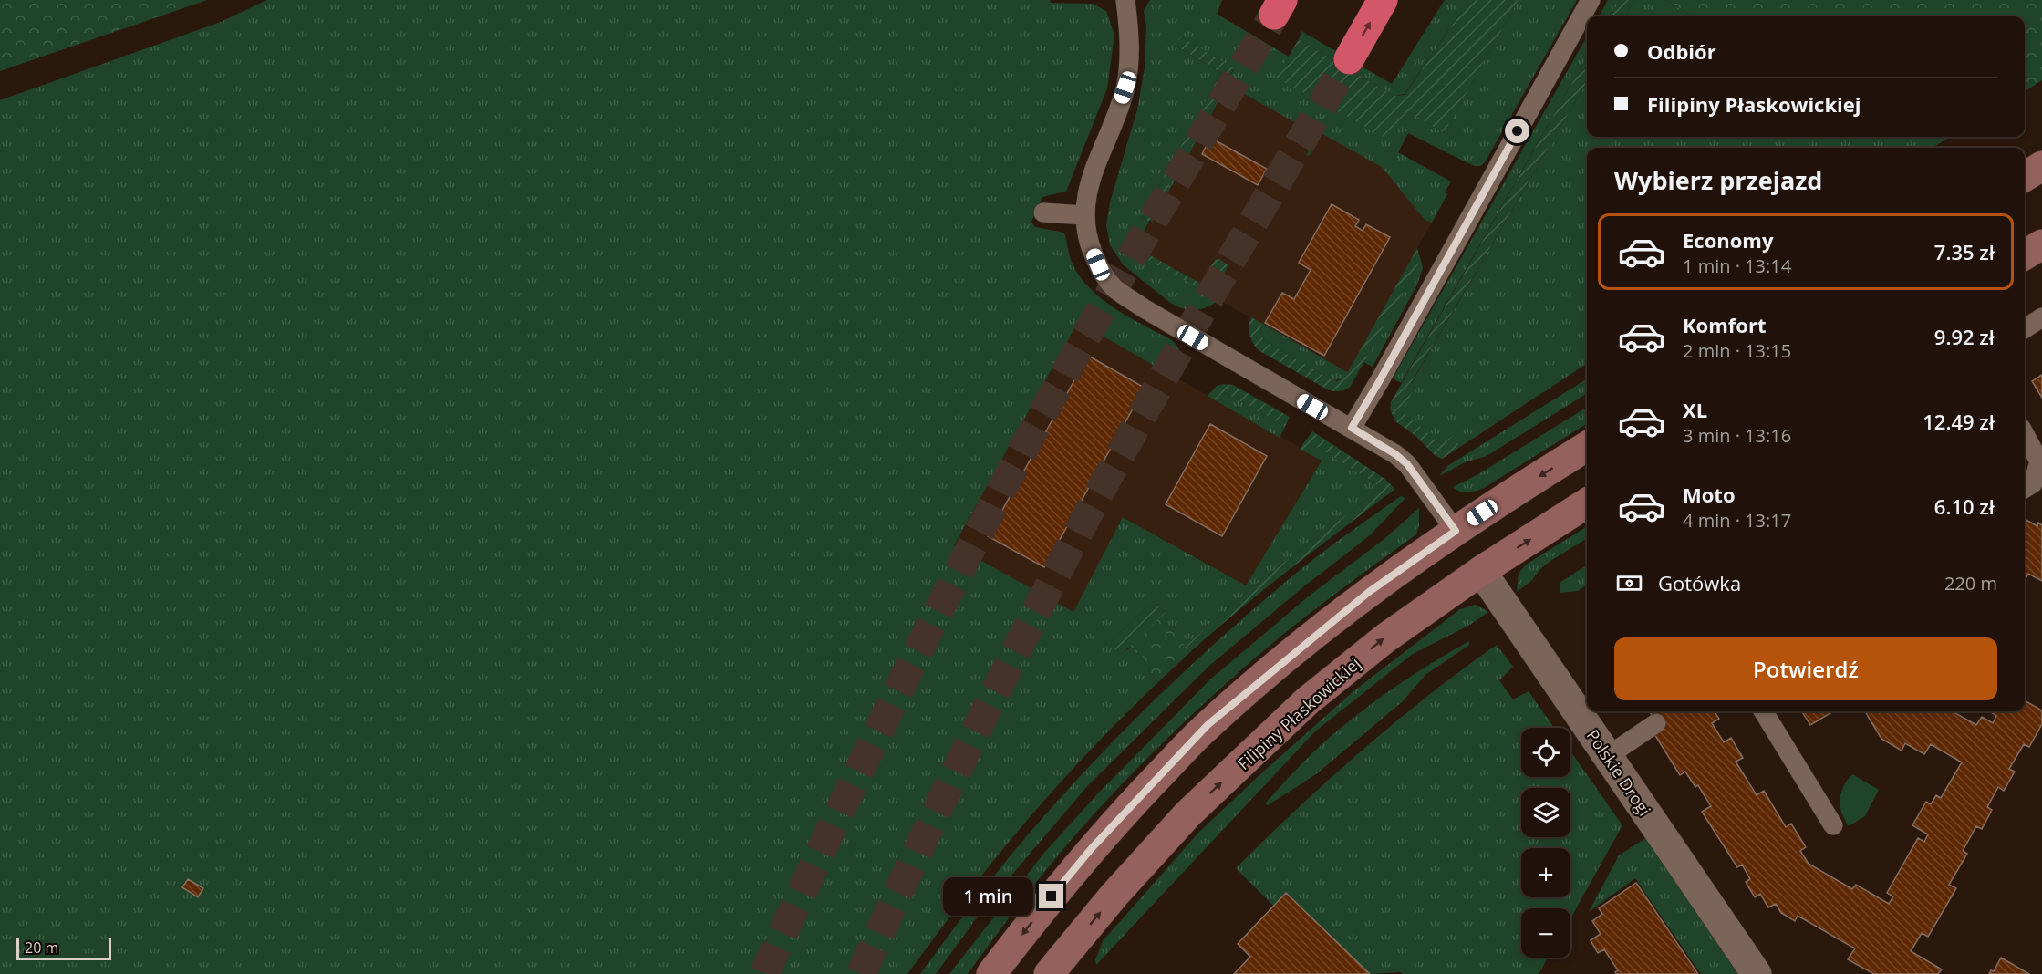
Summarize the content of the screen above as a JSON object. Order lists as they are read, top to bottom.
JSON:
{
  "streets": {
    "main road": ["Filipiny Płaskowickiej"],
    "street": ["Polskie Drogi"]
  },
  "crossings": [
    ["Filipiny Płaskowickiej", "Polskie Drogi"]
  ],
  "scale_bar": "20 m",
  "page": {
    "banner": ["Odbiór", "Filipiny Płaskowickiej"],
    "heading": "Wybierz przejazd",
    "list": [
      {
        "name": "Economy",
        "note": "1 min · 13:14",
        "value": "7.35 zł"
      },
      {
        "name": "Komfort",
        "note": "2 min · 13:15",
        "value": "9.92 zł"
      },
      {
        "name": "XL",
        "note": "3 min · 13:16",
        "value": "12.49 zł"
      },
      {
        "name": "Moto",
        "note": "4 min · 13:17",
        "value": "6.10 zł"
      }
    ],
    "pay": ["Gotówka", "220 m"],
    "buttons": "Potwierdź",
    "map_buttons": ["+", "−"],
    "bubble": "1 min",
    "scale": "20 m"
  }
}
